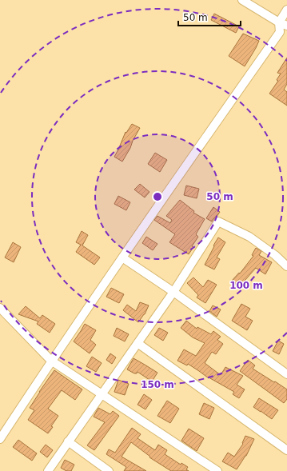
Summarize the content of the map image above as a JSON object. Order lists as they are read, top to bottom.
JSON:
{
  "scale_bar": "50 m",
  "rings": ["50 m", "100 m", "150 m"]
}
